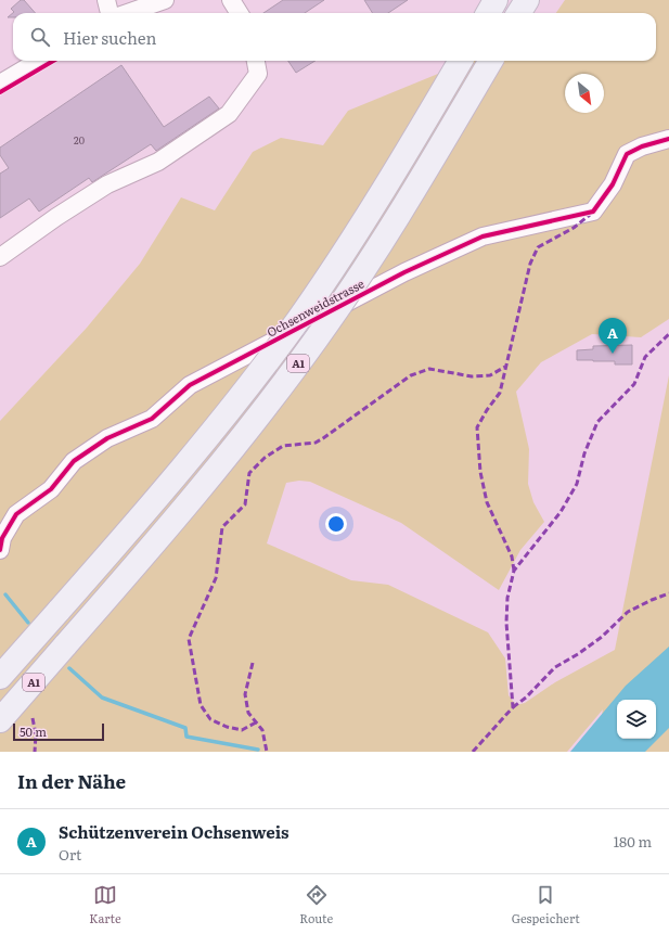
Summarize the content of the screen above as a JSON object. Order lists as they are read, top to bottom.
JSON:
{
  "streets": {
    "highway": ["A1"],
    "street": ["Ochsenweidstrasse"]
  },
  "house_numbers": ["20"],
  "scale_bar": "50 m",
  "north": "bottom right",
  "page": {
    "search": "Hier suchen",
    "pins": "A",
    "scale": "50 m",
    "heading": "In der Nähe",
    "list": [
      {
        "mark": "A",
        "name": "Schützenverein Ochsenweis",
        "note": "Ort",
        "value": "180 m"
      }
    ],
    "nav": ["Karte", "Route", "Gespeichert"]
  }
}
